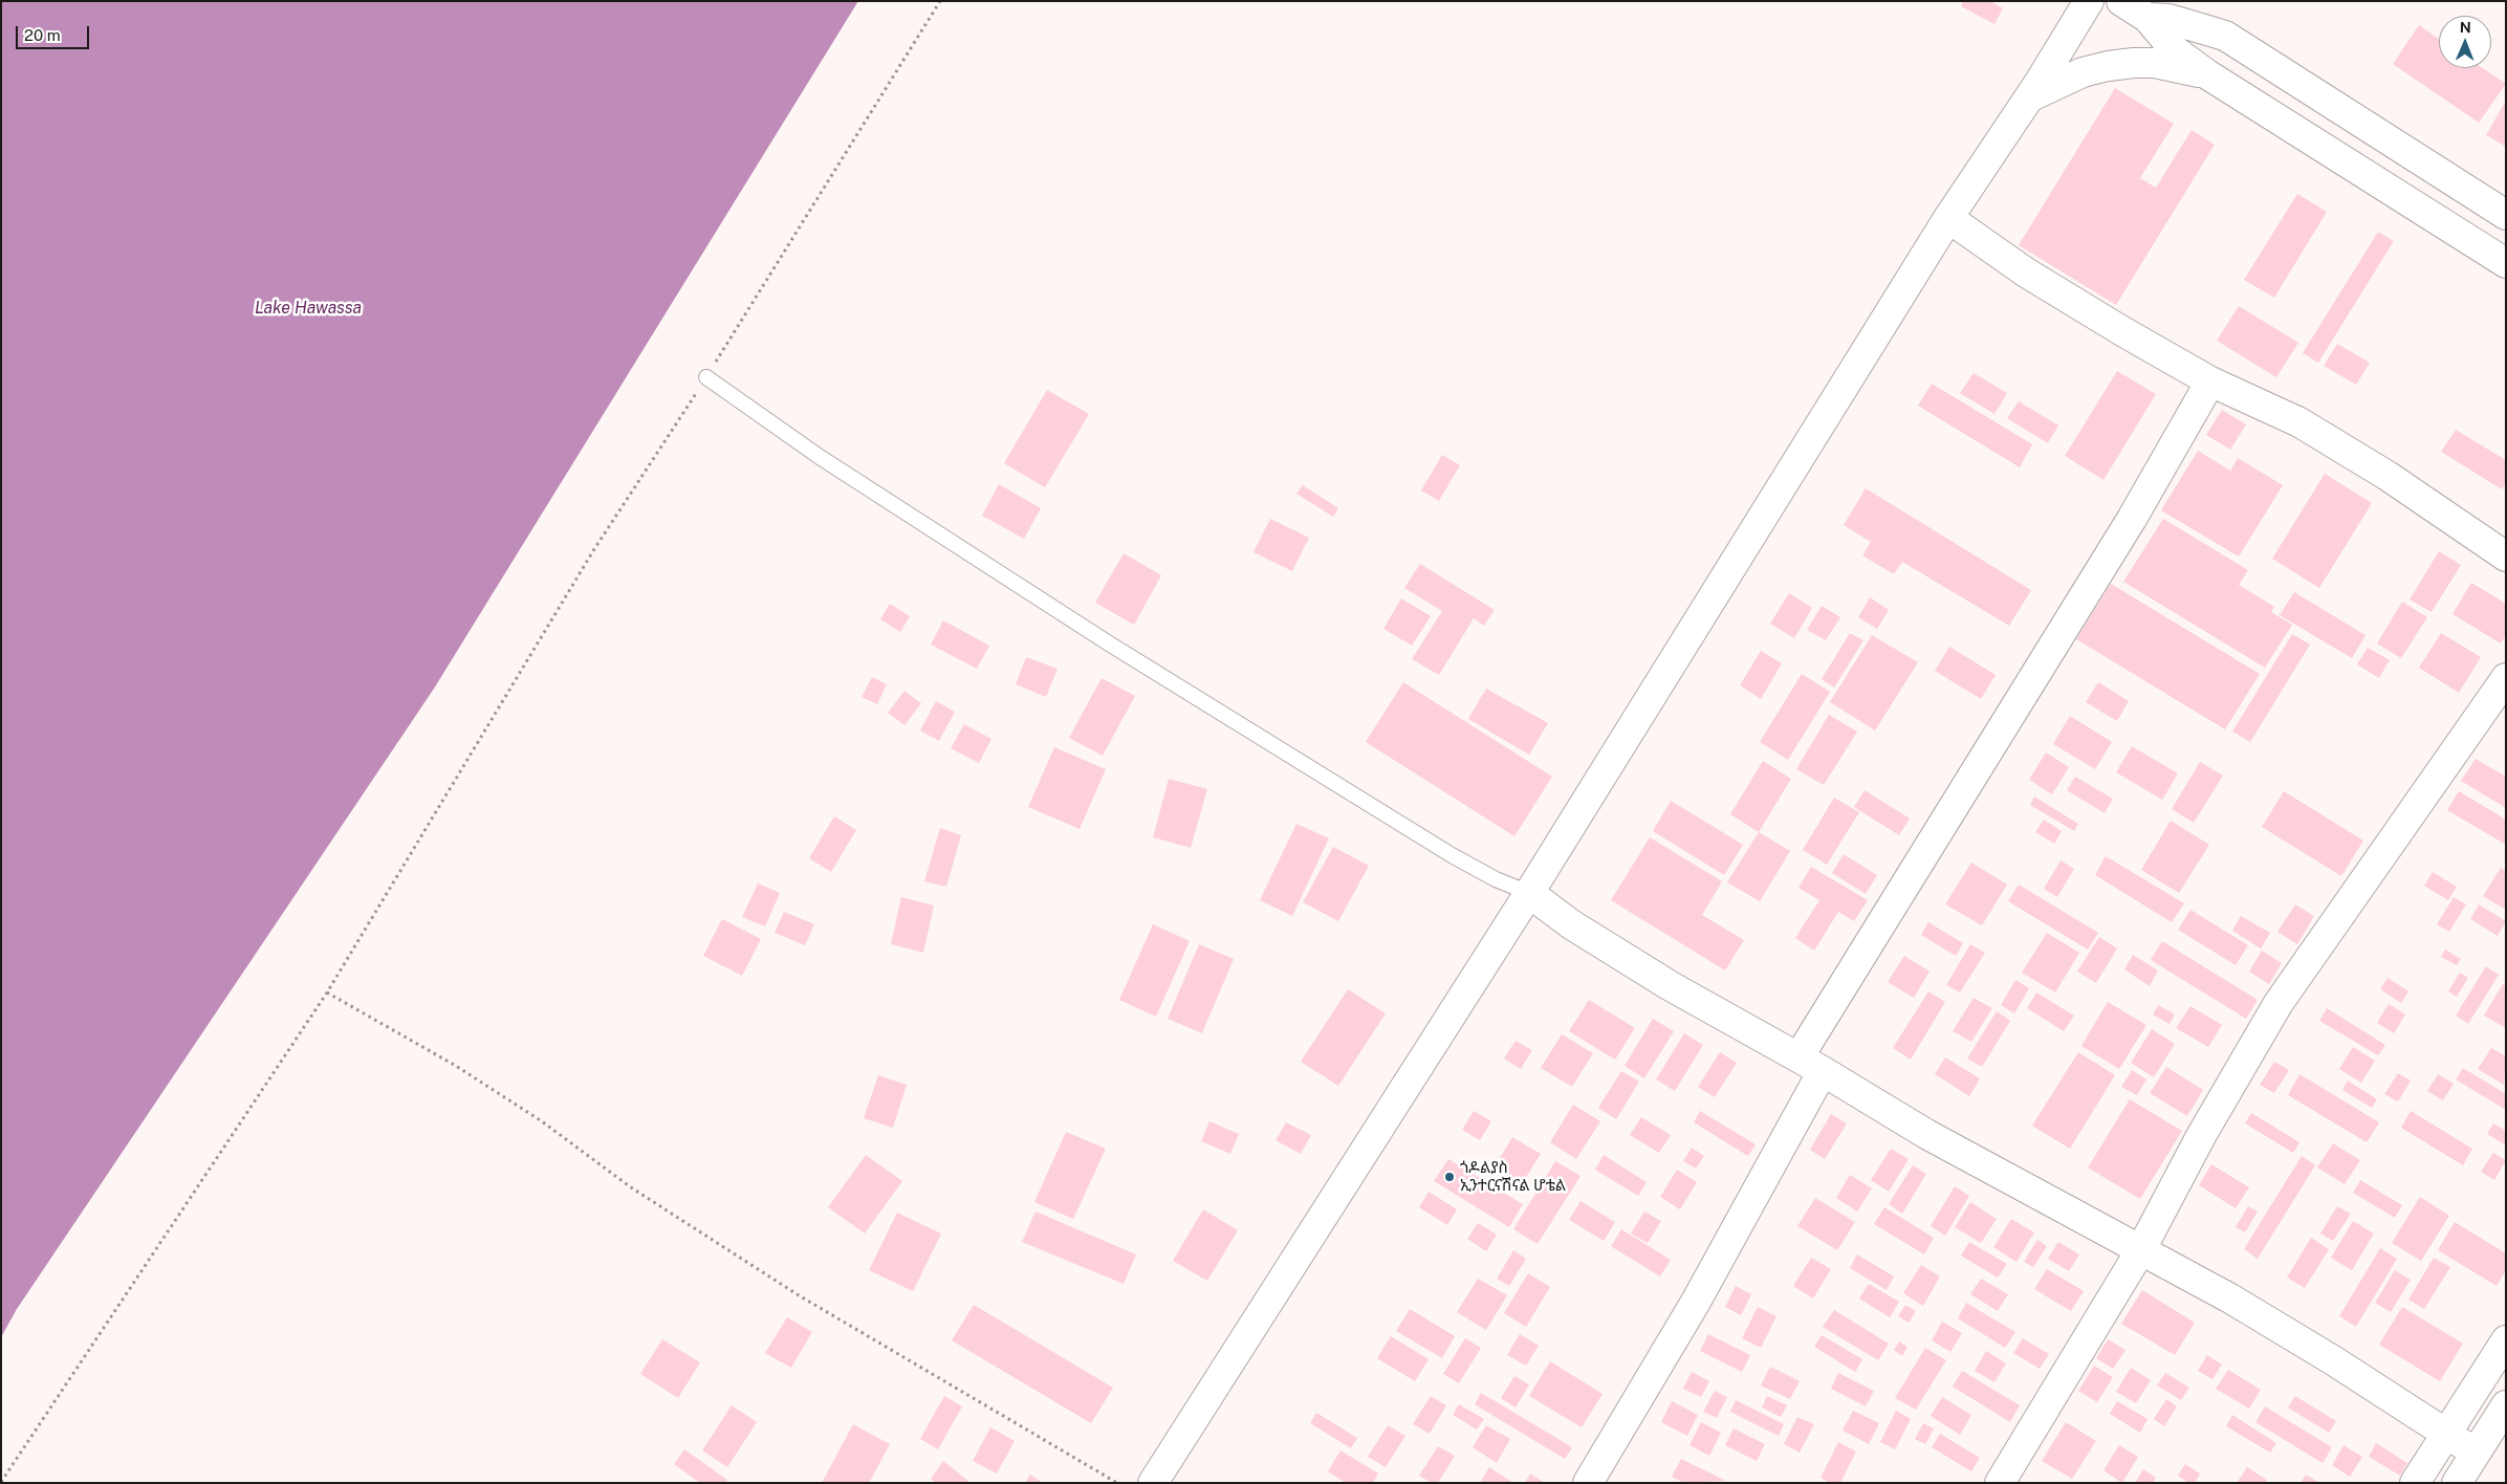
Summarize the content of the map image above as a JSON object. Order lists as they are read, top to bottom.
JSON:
{
  "water": ["Lake Hawassa"],
  "places": ["ጎዶልያስ ኢንተርናሽናል ሆቴል"],
  "scale_bar": "20 m",
  "north": "top"
}
